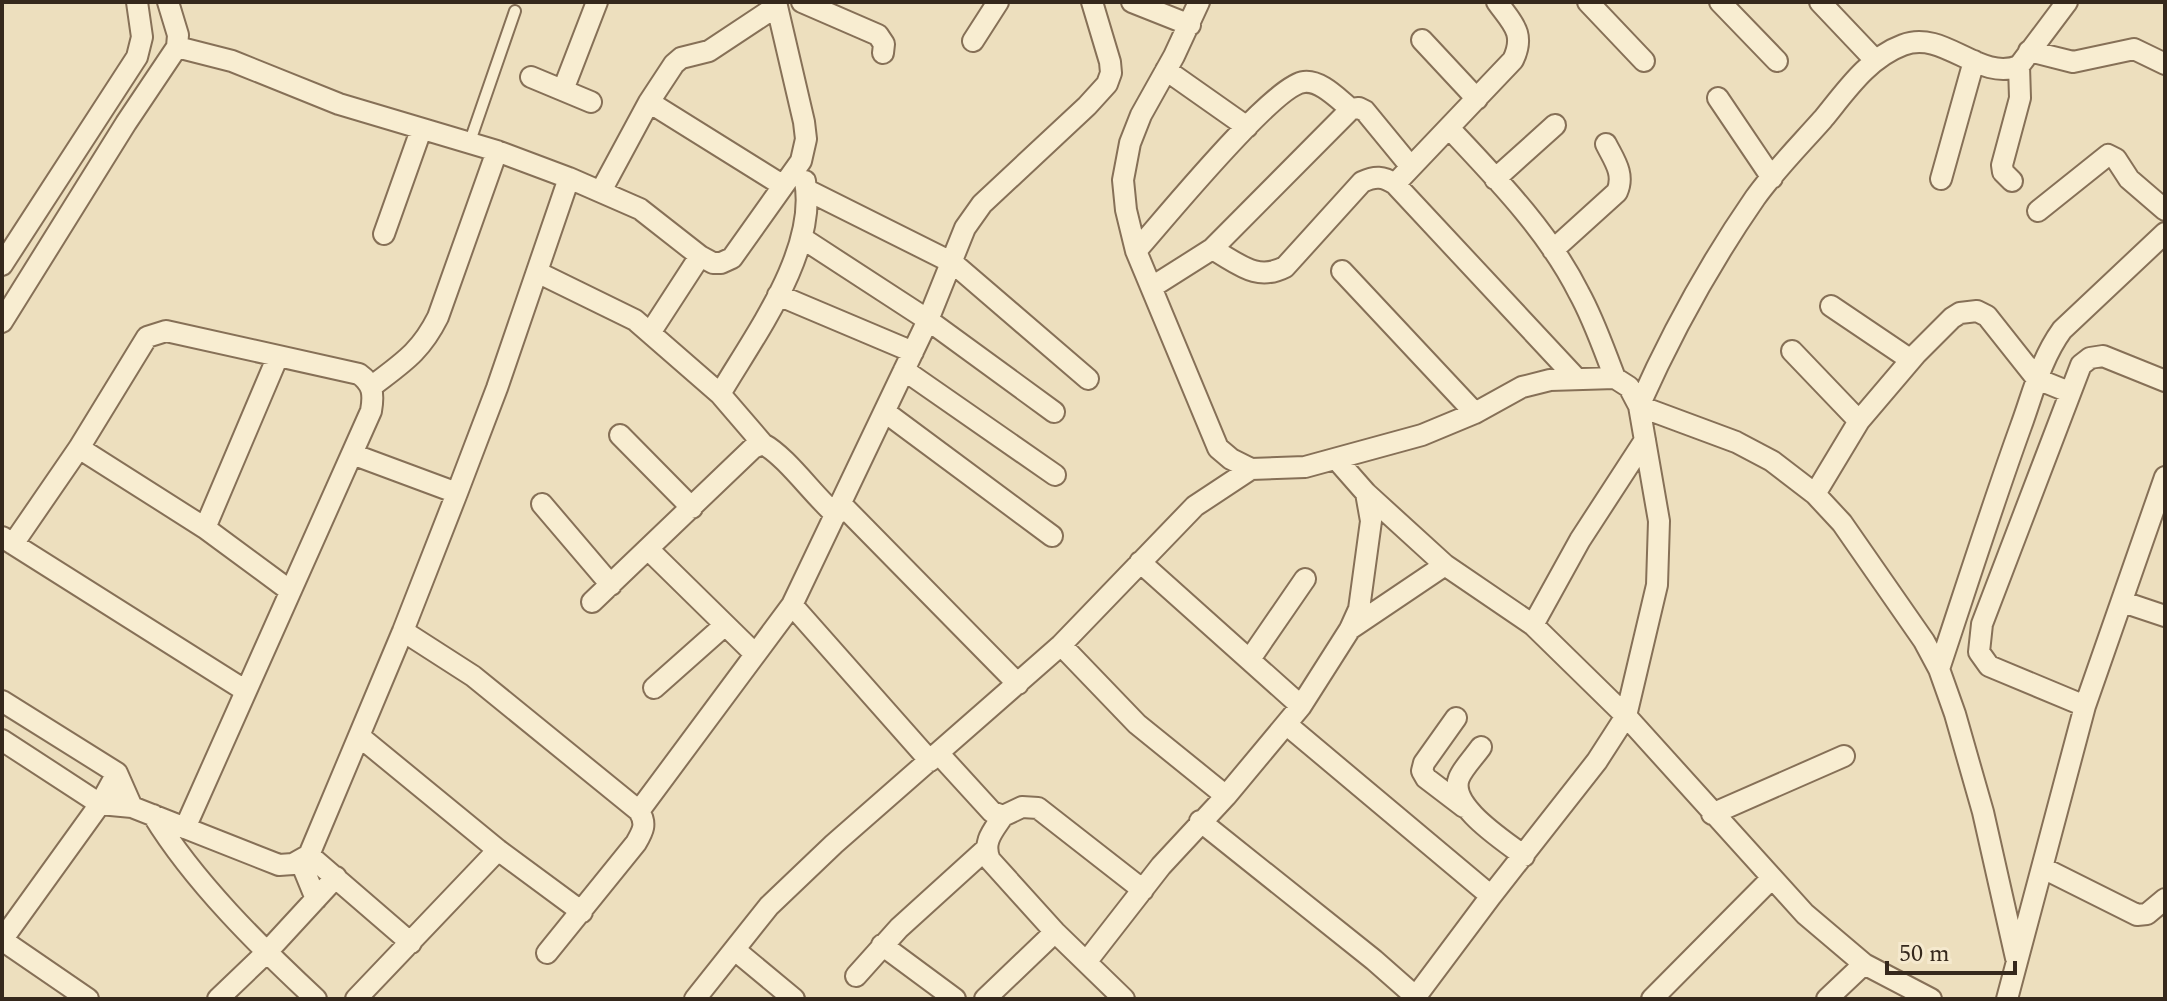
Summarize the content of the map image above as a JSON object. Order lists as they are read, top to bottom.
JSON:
{
  "scale_bar": "50 m"
}
